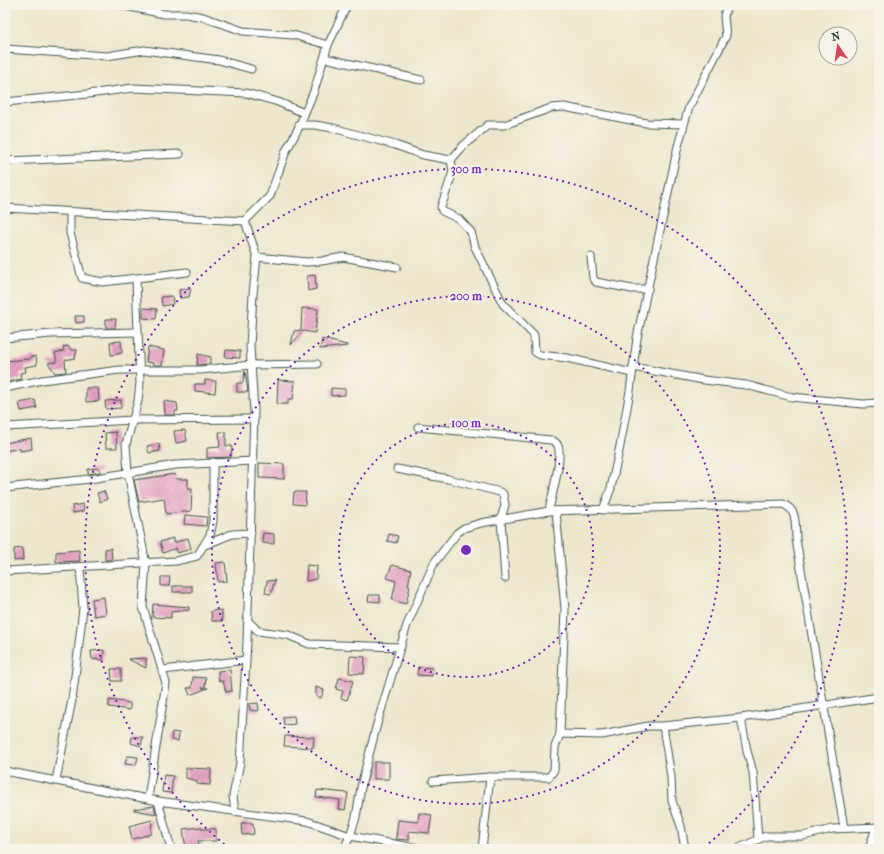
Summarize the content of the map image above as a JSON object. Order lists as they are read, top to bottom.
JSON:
{
  "north": "top",
  "rings": ["300 m", "200 m", "100 m"]
}
